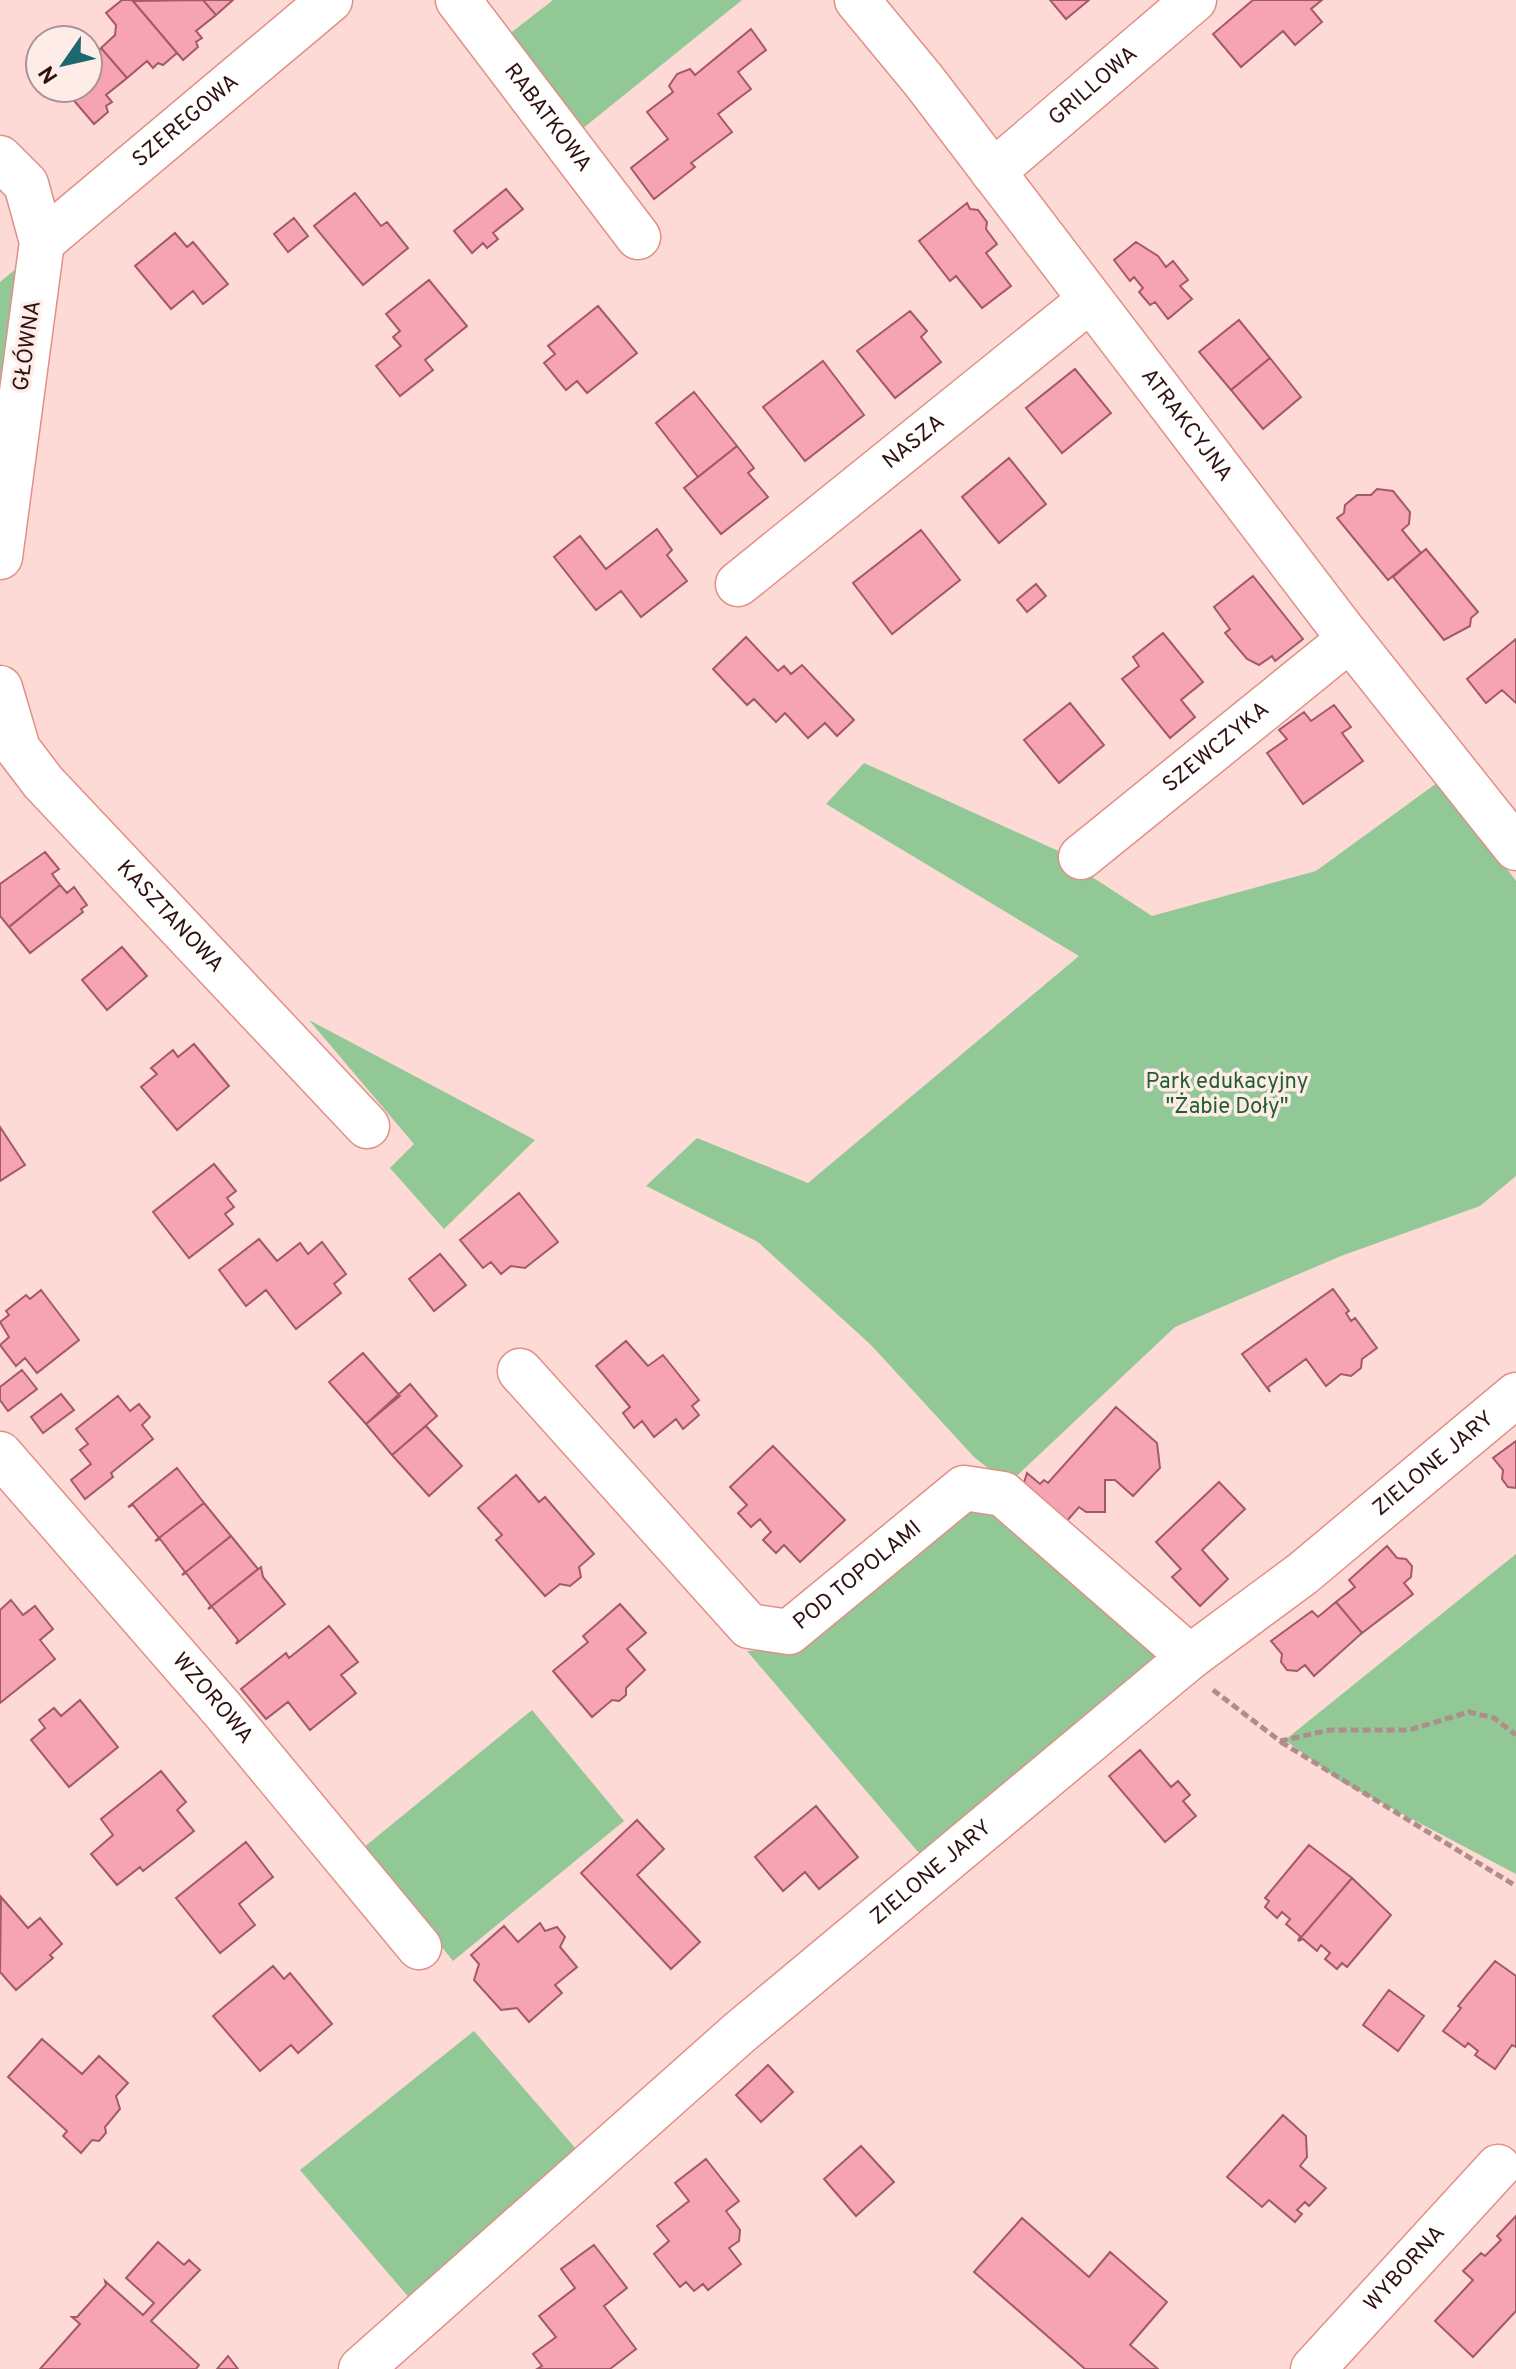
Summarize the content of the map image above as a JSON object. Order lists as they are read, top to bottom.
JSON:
{
  "streets": {
    "street": [
      "GRILLOWA",
      "RABATKOWA",
      "SZEREGOWA",
      "GŁÓWNA",
      "ATRAKCYJNA",
      "NASZA",
      "SZEWCZYKA",
      "KASZTANOWA",
      "ZIELONE JARY",
      "POD TOPOLAMI",
      "WZOROWA",
      "WYBORNA"
    ]
  },
  "crossings": [
    ["GRILLOWA", "ATRAKCYJNA"],
    ["SZEREGOWA", "GŁÓWNA"],
    ["ATRAKCYJNA", "NASZA"],
    ["ATRAKCYJNA", "SZEWCZYKA"],
    ["ZIELONE JARY", "POD TOPOLAMI"]
  ],
  "parks": ["Park edukacyjny \"Żabie Doły\""],
  "north": "bottom left"
}
